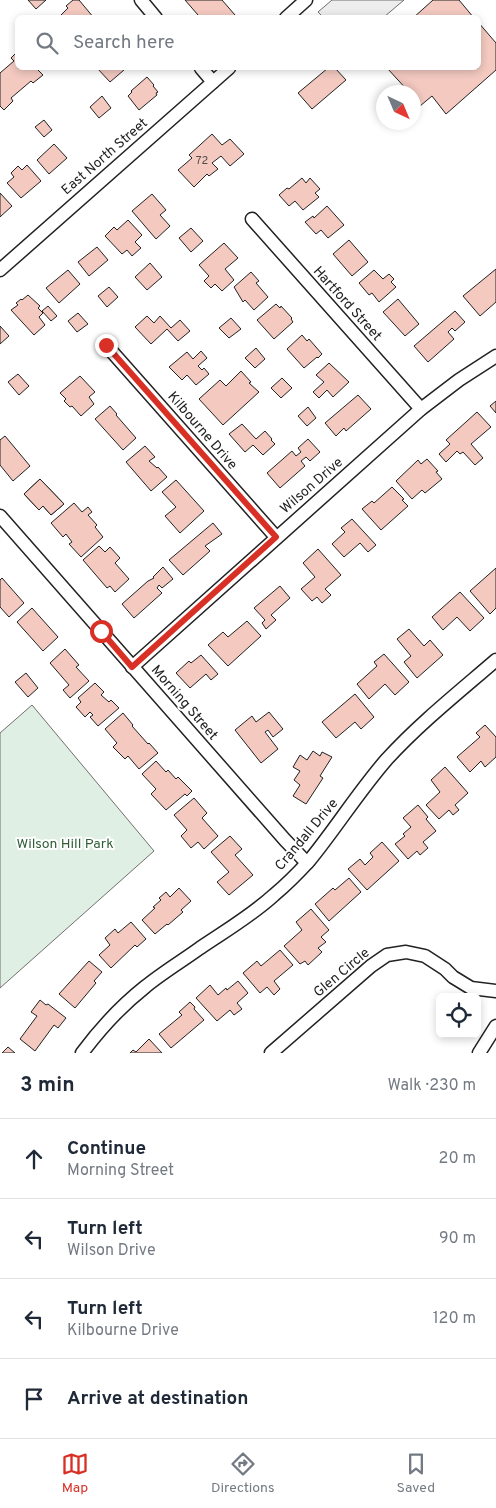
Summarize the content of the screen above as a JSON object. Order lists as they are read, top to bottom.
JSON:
{
  "streets": {
    "street": [
      "East North Street",
      "Hartford Street",
      "Kilbourne Drive",
      "Wilson Drive",
      "Morning Street",
      "Crandall Drive",
      "Glen Circle"
    ]
  },
  "crossings": [
    ["Hartford Street", "Wilson Drive"],
    ["Kilbourne Drive", "Wilson Drive"],
    ["Wilson Drive", "Morning Street"],
    ["Morning Street", "Crandall Drive"]
  ],
  "parks": ["Wilson Hill Park"],
  "house_numbers": ["72"],
  "north": "bottom right",
  "page": {
    "search": "Search here",
    "heading": ["3 min", "Walk · 230 m"],
    "list": [
      ["Continue", "Morning Street", "20 m"],
      ["Turn left", "Wilson Drive", "90 m"],
      ["Turn left", "Kilbourne Drive", "120 m"],
      "Arrive at destination"
    ],
    "nav": ["Map", "Directions", "Saved"]
  }
}
